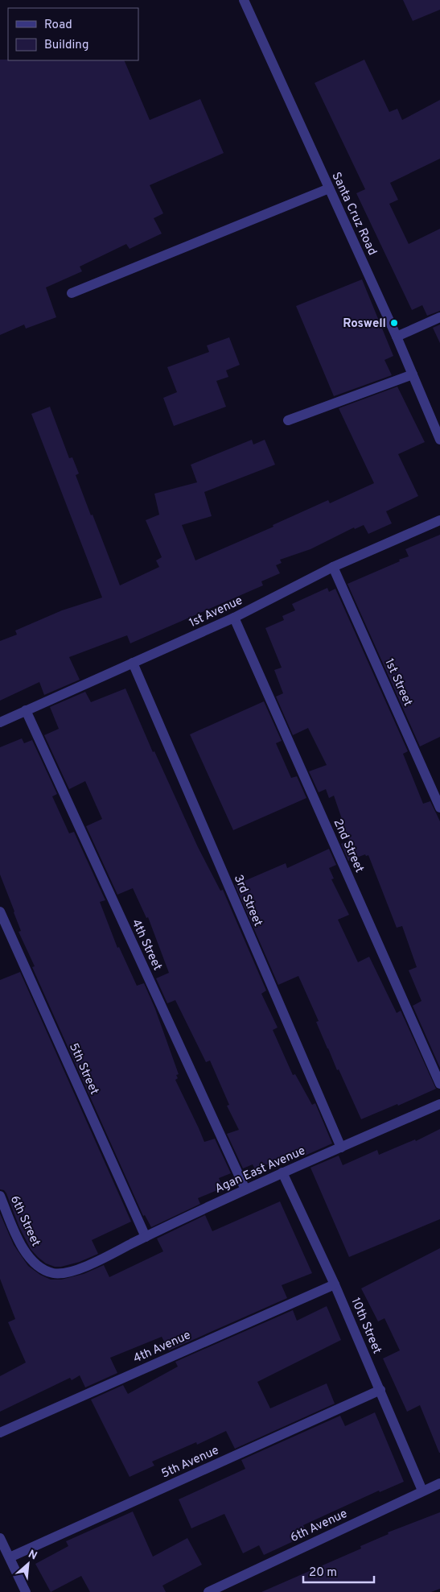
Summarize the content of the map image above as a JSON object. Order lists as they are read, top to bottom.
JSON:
{
  "streets": {
    "street": [
      "Santa Cruz Road",
      "1st Avenue",
      "1st Street",
      "2nd Street",
      "3rd Street",
      "4th Street",
      "5th Street",
      "Agan East Avenue",
      "6th Street",
      "10th Street",
      "4th Avenue",
      "5th Avenue",
      "6th Avenue"
    ]
  },
  "crossings": [
    ["1st Avenue", "1st Street"],
    ["1st Avenue", "2nd Street"],
    ["1st Avenue", "3rd Street"],
    ["1st Avenue", "4th Street"],
    ["3rd Street", "Agan East Avenue"],
    ["4th Street", "Agan East Avenue"],
    ["5th Street", "Agan East Avenue"],
    ["Agan East Avenue", "6th Street"],
    ["Agan East Avenue", "10th Street"],
    ["10th Street", "4th Avenue"],
    ["10th Street", "5th Avenue"],
    ["10th Street", "6th Avenue"]
  ],
  "places": ["Roswell"],
  "legend": ["Road", "Building"],
  "scale_bar": "20 m",
  "north": "top right"
}
